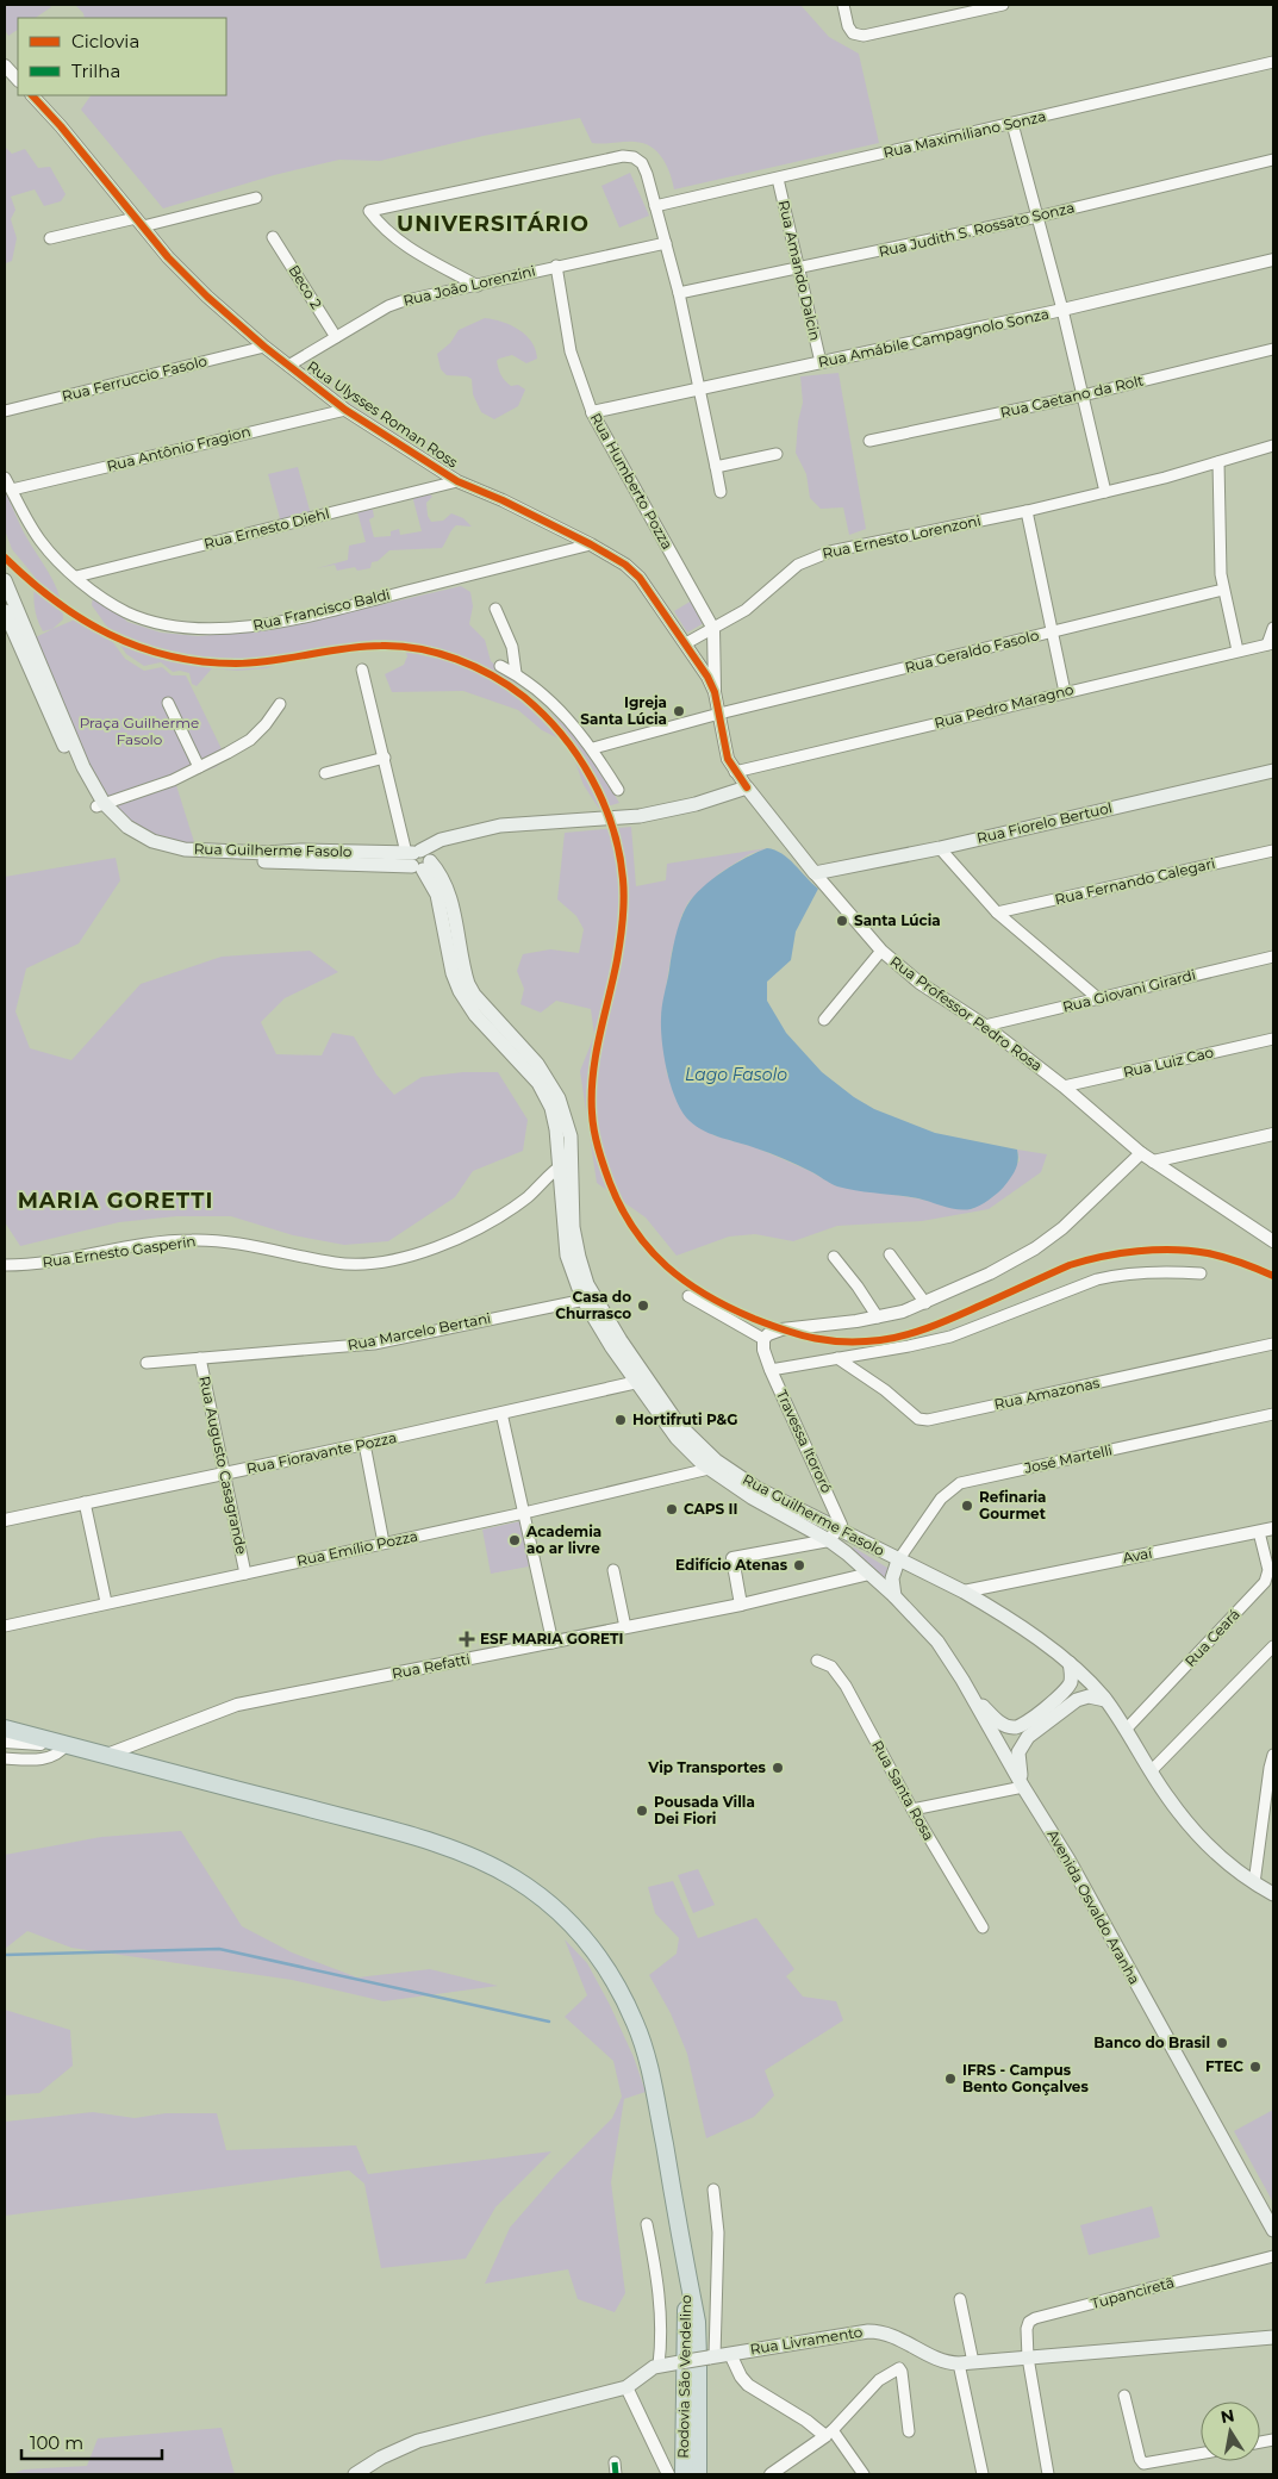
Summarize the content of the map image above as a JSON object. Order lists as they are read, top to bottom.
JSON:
{
  "streets": {
    "highway": ["Rodovia São Vendelino"],
    "main road": [
      "Rua Fiorelo Bertuol",
      "Rua Guilherme Fasolo",
      "Rua Professor Pedro Rosa",
      "Avenida Osvaldo Aranha",
      "Rua Livramento"
    ],
    "street": [
      "Rua Maximiliano Sonza",
      "Rua Judith S. Rossato Sonza",
      "Rua Amando Dalcin",
      "Rua João Lorenzini",
      "Beco 2",
      "Rua Amábile Campagnolo Sonza",
      "Rua Ferruccio Fasolo",
      "Rua Caetano da Rolt",
      "Rua Ulysses Roman Ross",
      "Rua Antônio Fragion",
      "Rua Humberto Pozza",
      "Rua Ernesto Diehl",
      "Rua Ernesto Lorenzoni",
      "Rua Francisco Baldi",
      "Rua Geraldo Fasolo",
      "Rua Pedro Maragno",
      "Rua Fernando Calegari",
      "Rua Giovani Girardi",
      "Rua Luiz Cao",
      "Rua Ernesto Gasperin",
      "Rua Marcelo Bertani",
      "Rua Amazonas",
      "Travessa Itororó",
      "Rua Fioravante Pozza",
      "José Martelli",
      "Rua Augusto Casagrande",
      "Rua Emílio Pozza",
      "Avaí",
      "Rua Ceará",
      "Rua Refatti",
      "Rua Santa Rosa",
      "Tupanciretã"
    ]
  },
  "crossings": [
    ["Rua Maximiliano Sonza", "Rua Amando Dalcin"],
    ["Rua Judith S. Rossato Sonza", "Rua Amando Dalcin"],
    ["Rua Amando Dalcin", "Rua Amábile Campagnolo Sonza"],
    ["Rua João Lorenzini", "Beco 2"],
    ["Rua João Lorenzini", "Rua Ulysses Roman Ross"],
    ["Rua João Lorenzini", "Rua Humberto Pozza"],
    ["Rua Amábile Campagnolo Sonza", "Rua Humberto Pozza"],
    ["Rua Ferruccio Fasolo", "Rua Ulysses Roman Ross"],
    ["Rua Ulysses Roman Ross", "Rua Antônio Fragion"],
    ["Rua Ulysses Roman Ross", "Rua Humberto Pozza"],
    ["Rua Ulysses Roman Ross", "Rua Ernesto Diehl"],
    ["Rua Ulysses Roman Ross", "Rua Ernesto Lorenzoni"],
    ["Rua Ulysses Roman Ross", "Rua Francisco Baldi"],
    ["Rua Ulysses Roman Ross", "Rua Professor Pedro Rosa"],
    ["Rua Antônio Fragion", "Rua Francisco Baldi"],
    ["Rua Humberto Pozza", "Rua Ernesto Lorenzoni"],
    ["Rua Humberto Pozza", "Rua Professor Pedro Rosa"],
    ["Rua Ernesto Diehl", "Rua Francisco Baldi"],
    ["Rua Geraldo Fasolo", "Rua Professor Pedro Rosa"],
    ["Rua Pedro Maragno", "Rua Professor Pedro Rosa"],
    ["Rua Fiorelo Bertuol", "Rua Professor Pedro Rosa"],
    ["Rua Guilherme Fasolo", "Rua Ernesto Gasperin"],
    ["Rua Guilherme Fasolo", "Rua Marcelo Bertani"],
    ["Rua Guilherme Fasolo", "Travessa Itororó"],
    ["Rua Guilherme Fasolo", "Rua Fioravante Pozza"],
    ["Rua Guilherme Fasolo", "José Martelli"],
    ["Rua Guilherme Fasolo", "Rua Emílio Pozza"],
    ["Rua Guilherme Fasolo", "Avaí"],
    ["Rua Guilherme Fasolo", "Rua Ceará"],
    ["Rua Guilherme Fasolo", "Rua Refatti"],
    ["Rua Guilherme Fasolo", "Avenida Osvaldo Aranha"],
    ["Rua Giovani Girardi", "Rua Professor Pedro Rosa"],
    ["Rua Professor Pedro Rosa", "Rua Luiz Cao"],
    ["Rua Marcelo Bertani", "Rua Augusto Casagrande"],
    ["Rua Fioravante Pozza", "Rua Augusto Casagrande"],
    ["Rua Augusto Casagrande", "Rua Emílio Pozza"],
    ["Avaí", "Rua Ceará"],
    ["Tupanciretã", "Rua Livramento"]
  ],
  "districts": ["UNIVERSITÁRIO", "MARIA GORETTI"],
  "water": ["Lago Fasolo"],
  "parks": ["Praça Guilherme Fasolo"],
  "places": {
    "other": [
      "Igreja Santa Lúcia",
      "Santa Lúcia",
      "Casa do Churrasco",
      "Hortifruti P&G",
      "Refinaria Gourmet",
      "CAPS II",
      "Academia ao ar livre",
      "Edifício Atenas",
      "Vip Transportes",
      "Pousada Villa Dei Fiori",
      "Banco do Brasil",
      "FTEC",
      "IFRS - Campus Bento Gonçalves"
    ],
    "health": ["ESF MARIA GORETI"]
  },
  "legend": ["Ciclovia", "Trilha"],
  "scale_bar": "100 m",
  "north": "top"
}
